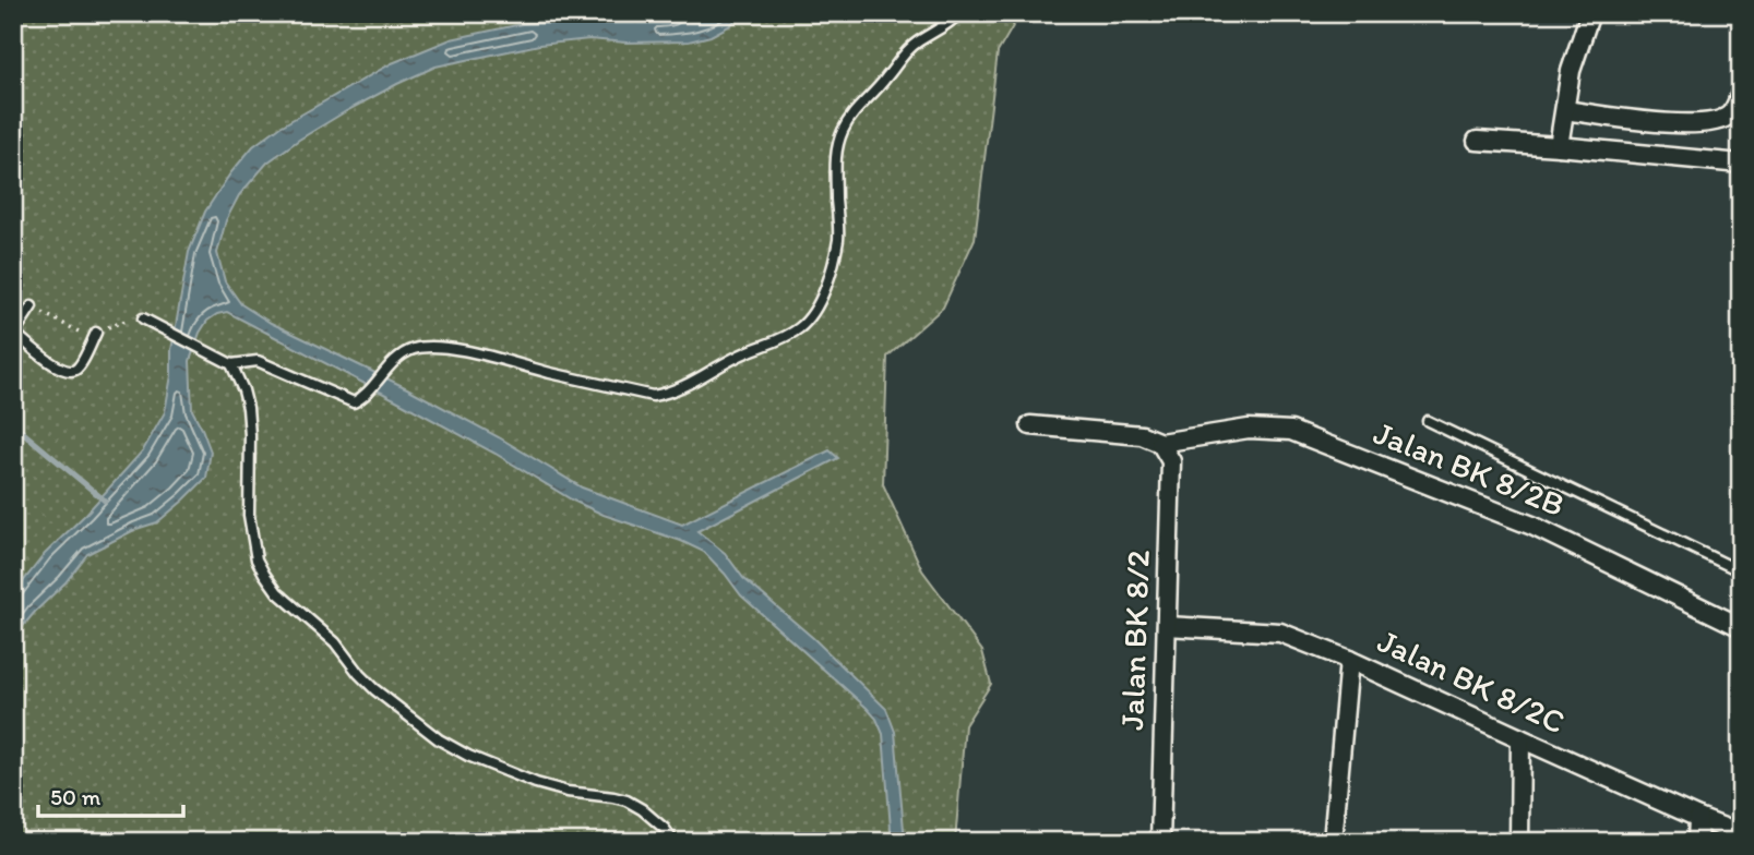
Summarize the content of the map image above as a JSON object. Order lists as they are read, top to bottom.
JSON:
{
  "streets": {
    "street": ["Jalan BK 8/2B", "Jalan BK 8/2", "Jalan BK 8/2C"]
  },
  "crossings": [
    ["Jalan BK 8/2B", "Jalan BK 8/2"],
    ["Jalan BK 8/2", "Jalan BK 8/2C"]
  ],
  "scale_bar": "50 m"
}
